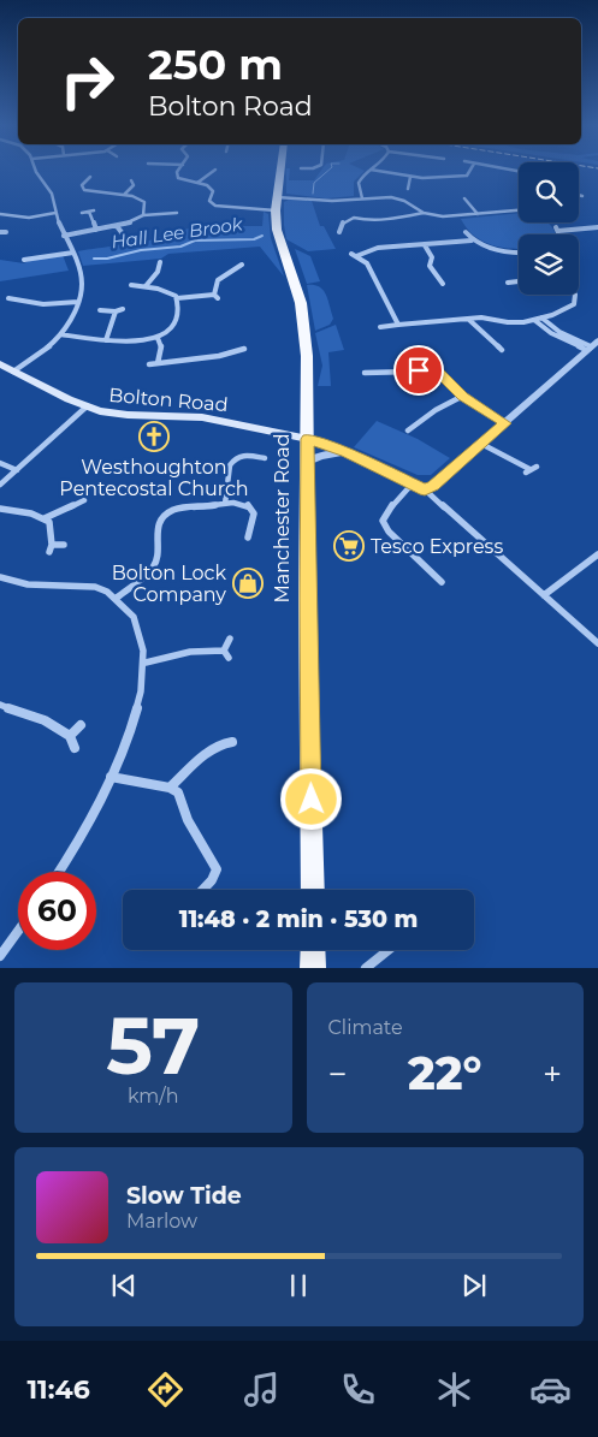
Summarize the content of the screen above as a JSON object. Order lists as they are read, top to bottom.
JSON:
{
  "streets": {
    "main road": ["Bolton Road", "Manchester Road"]
  },
  "crossings": [
    ["Bolton Road", "Manchester Road"]
  ],
  "water": ["Hall Lee Brook"],
  "places": {
    "church": ["Westhoughton Pentecostal Church"],
    "supermarket": ["Tesco Express"],
    "shop": ["Bolton Lock Company"]
  },
  "page": {
    "turn": ["250 m", "Bolton Road"],
    "limit": "60",
    "trip": "11:48 · 2 min · 530 m",
    "tile": [
      ["57", "km/h"],
      "Climate"
    ],
    "heat": ["−", "22°", "+"],
    "song": ["Slow Tide", "Marlow"],
    "tabs": "11:46"
  }
}
